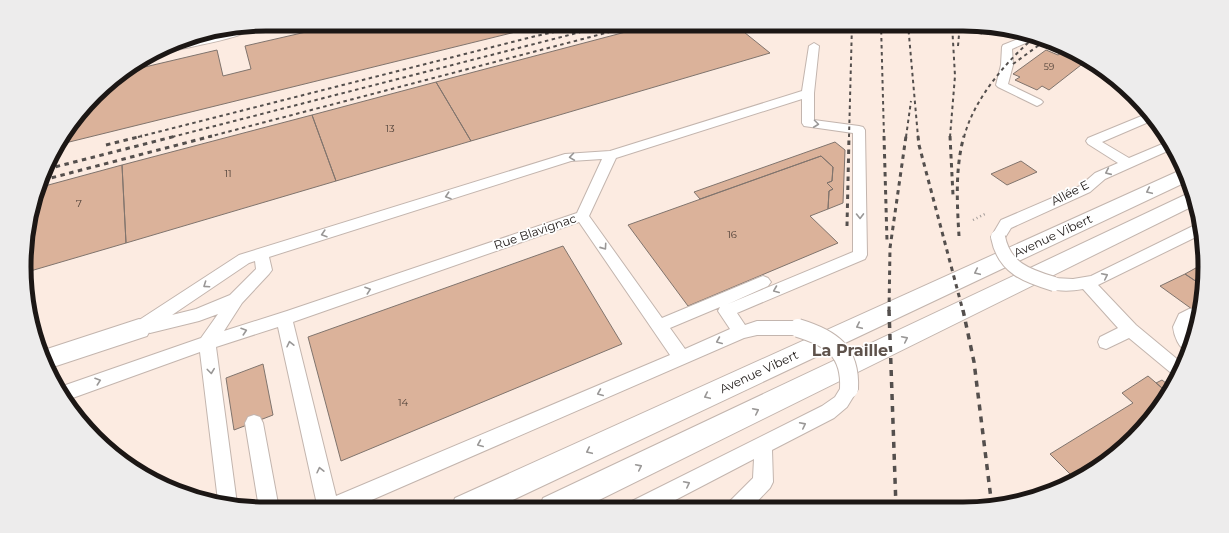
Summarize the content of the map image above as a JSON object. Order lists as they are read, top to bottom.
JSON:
{
  "streets": {
    "main road": ["Avenue Vibert"],
    "lane": ["Allée E", "Rue Blavignac"]
  },
  "districts": ["La Praille"],
  "house_numbers": [
    "59",
    "13",
    "11",
    "7",
    "16",
    "14"
  ]
}
